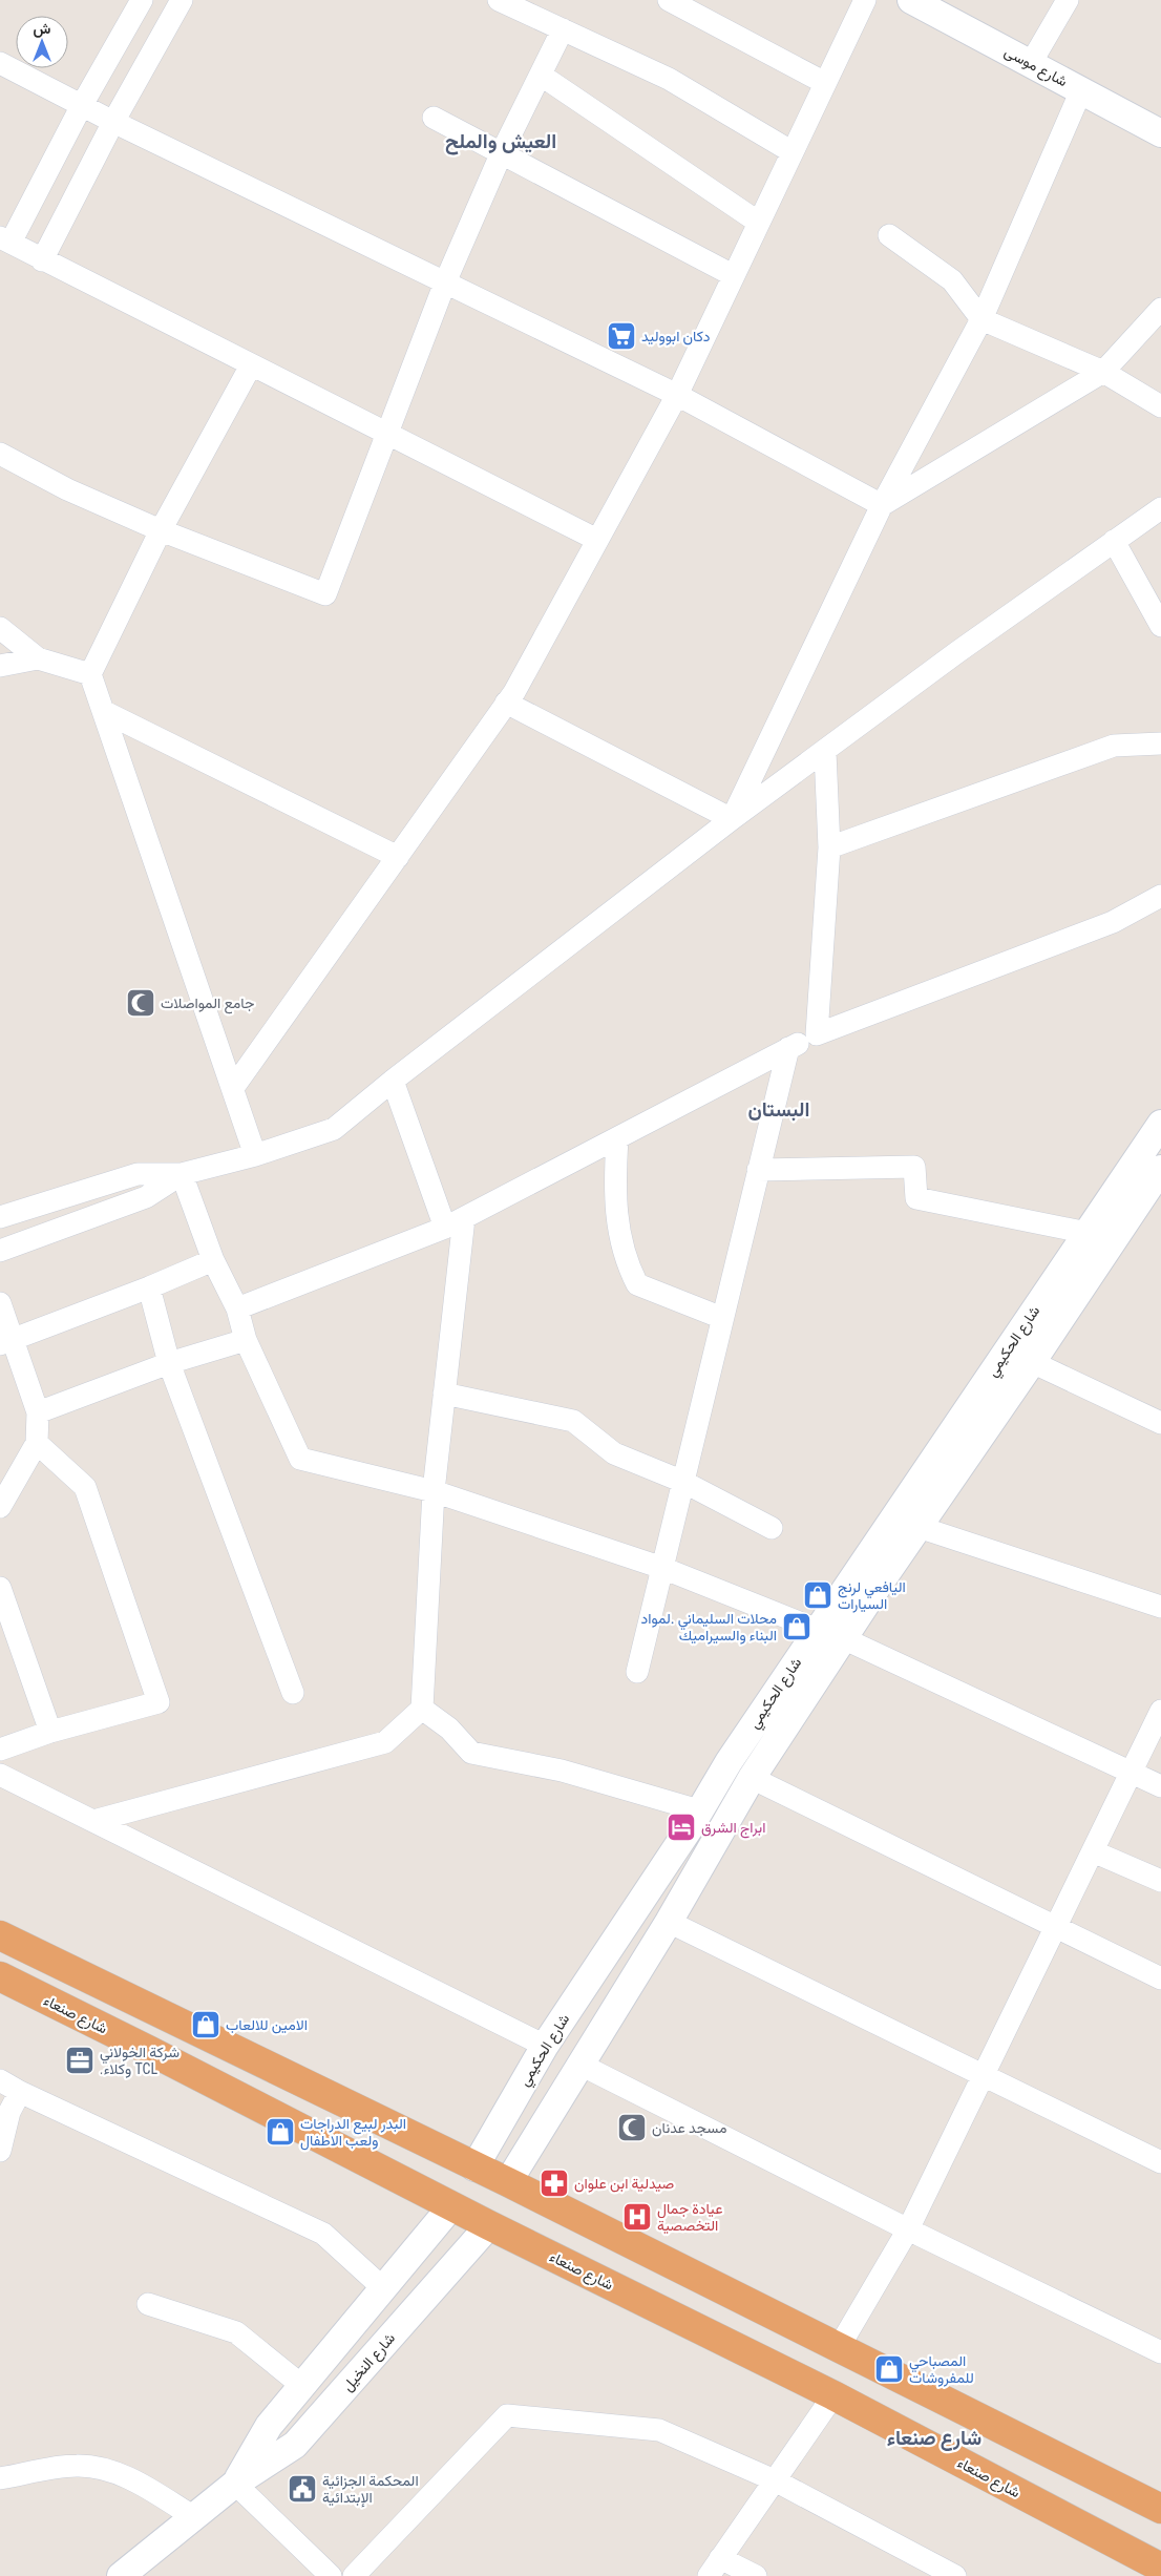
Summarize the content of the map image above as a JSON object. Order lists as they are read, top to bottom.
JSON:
{
  "streets": {
    "highway": ["شارع صنعاء"],
    "street": ["شارع موسى", "شارع الحكيمي", "شارع النخيل"]
  },
  "crossings": [
    ["شارع صنعاء", "شارع النخيل"]
  ],
  "districts": ["العيش والملح", "البستان", "شارع صنعاء"],
  "places": {
    "supermarket": ["دكان ابووليد"],
    "mosque": ["جامع المواصلات", "مسجد عدنان"],
    "shop": [
      "اليافعي لرنج السيارات",
      "محلات السليماني .لمواد البناء والسيراميك",
      "الامين للالعاب",
      "البدر لبيع الدراجات ولعب الاطفال",
      "المصباحي للمفروشات"
    ],
    "hotel": ["ابراج الشرق"],
    "office": ["شركة الخولاني .وكلاء TCL"],
    "pharmacy": ["صيدلية ابن علوان"],
    "hospital": ["عيادة جمال التخصصية"],
    "public building": ["المحكمة الجزائية الإبتدائية"]
  },
  "north": "top"
}
